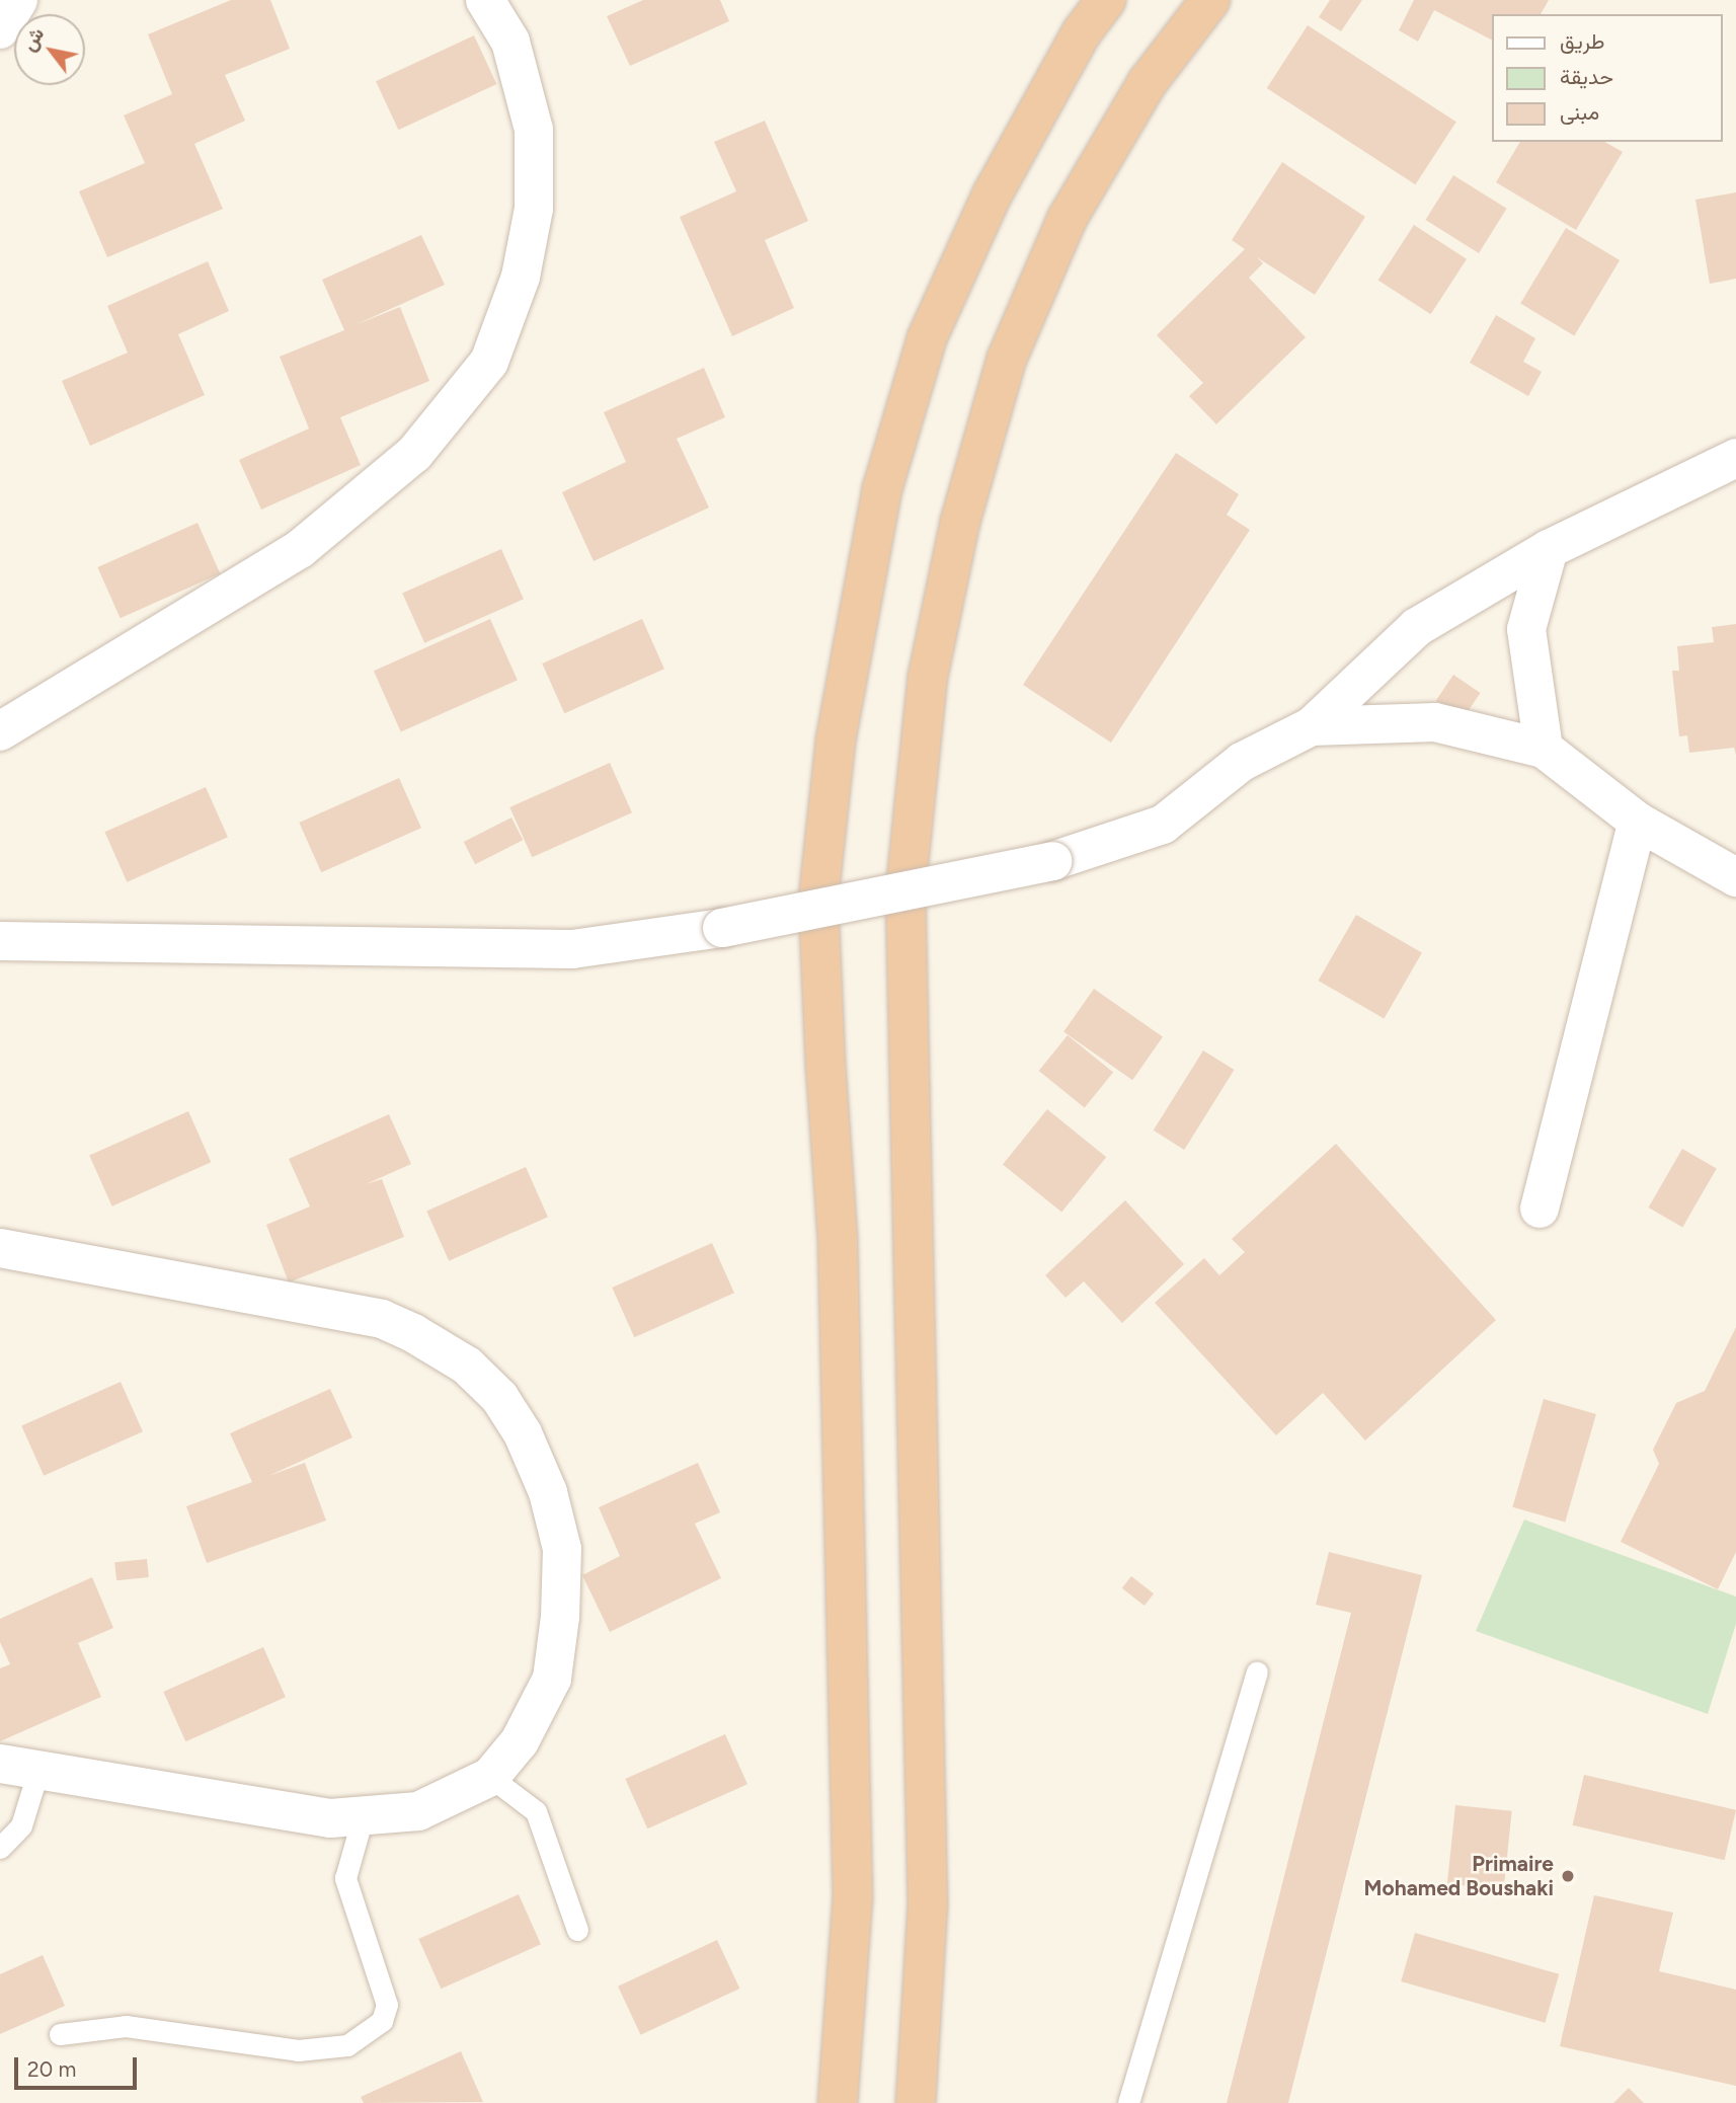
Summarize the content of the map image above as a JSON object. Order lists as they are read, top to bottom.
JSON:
{
  "places": ["Primaire Mohamed Boushaki"],
  "legend": ["طريق", "حديقة", "مبنى"],
  "scale_bar": "20 m",
  "north": "top left"
}
